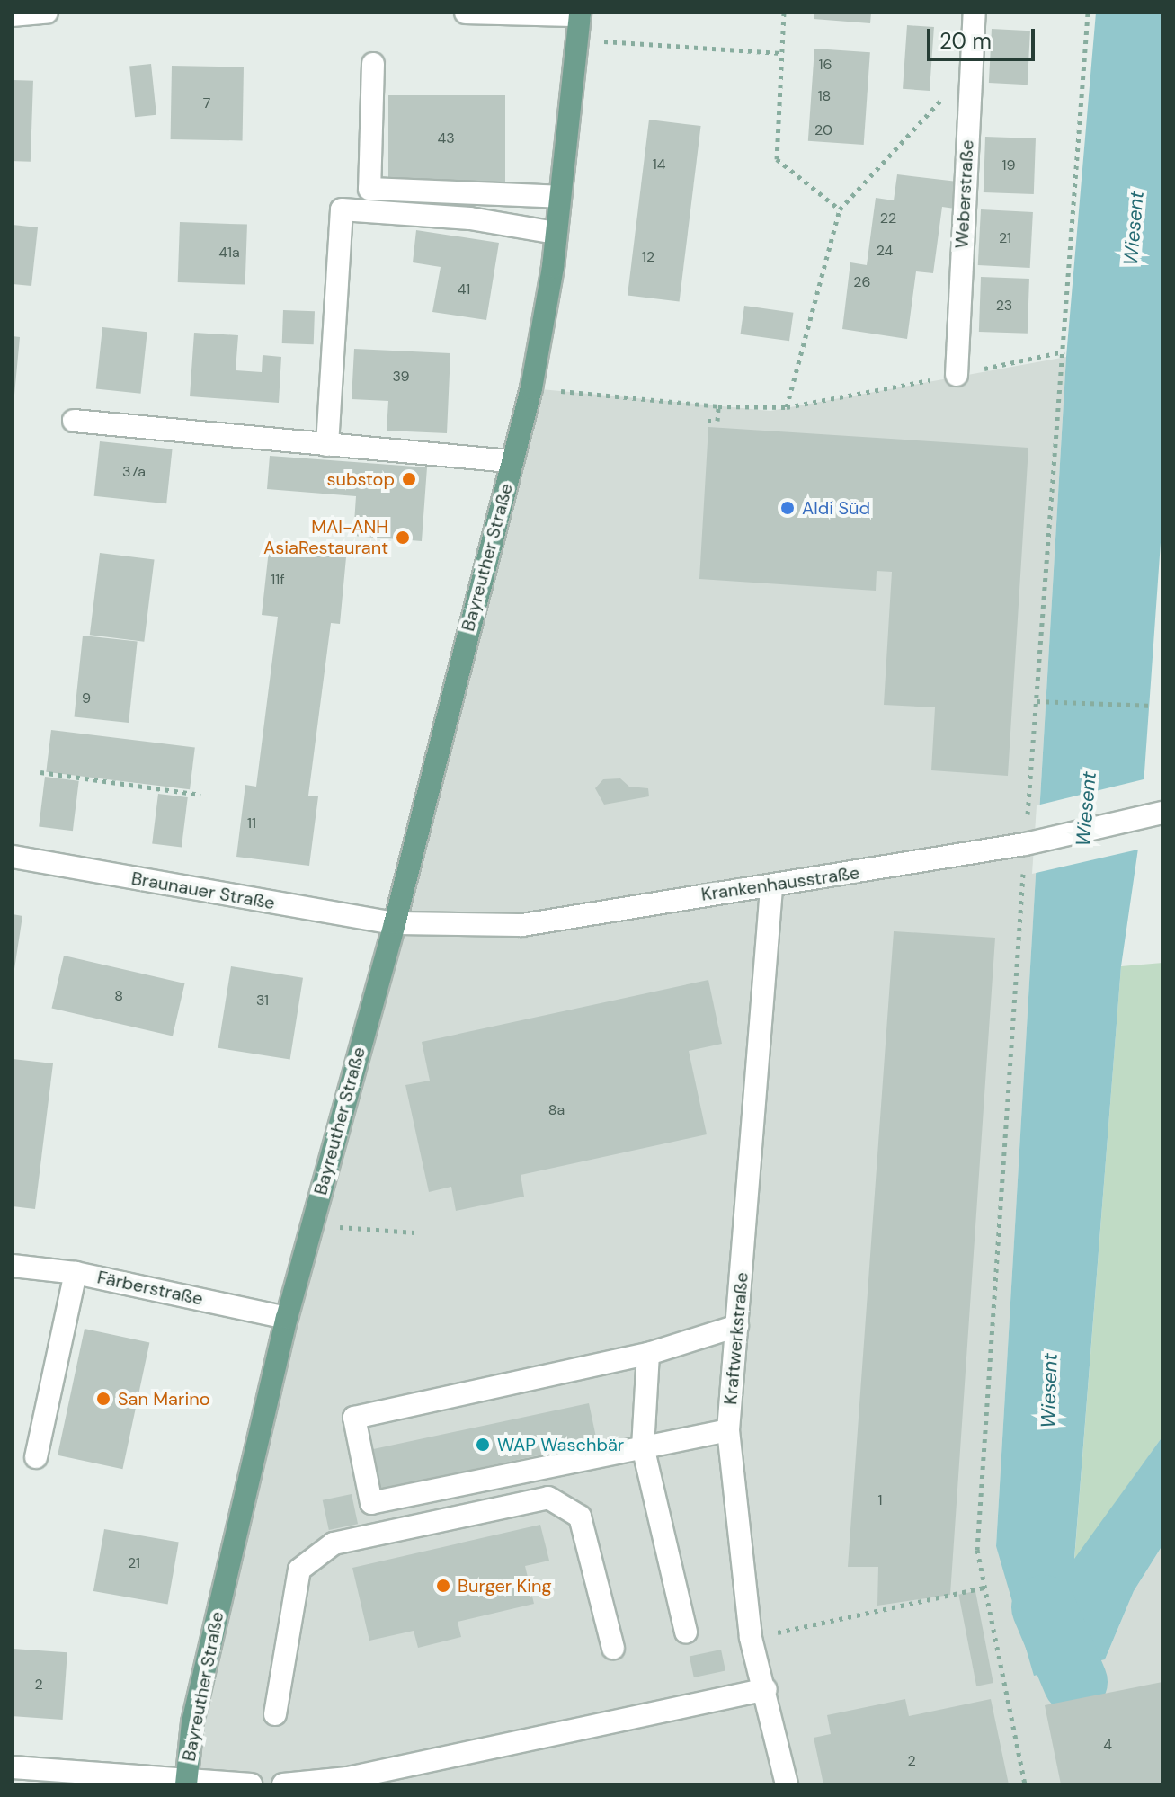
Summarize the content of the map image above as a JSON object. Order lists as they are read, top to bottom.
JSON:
{
  "streets": {
    "main road": ["Bayreuther Straße"],
    "street": [
      "Weberstraße",
      "Krankenhausstraße",
      "Braunauer Straße",
      "Färberstraße",
      "Kraftwerkstraße"
    ]
  },
  "crossings": [
    ["Bayreuther Straße", "Krankenhausstraße"],
    ["Bayreuther Straße", "Braunauer Straße"],
    ["Bayreuther Straße", "Färberstraße"],
    ["Krankenhausstraße", "Braunauer Straße"],
    ["Krankenhausstraße", "Kraftwerkstraße"]
  ],
  "water": ["Wiesent"],
  "places": [
    "substop",
    "Aldi Süd",
    "MAI-ANH AsiaRestaurant",
    "San Marino",
    "WAP Waschbär",
    "Burger King"
  ],
  "house_numbers": [
    "16",
    "18",
    "7",
    "20",
    "43",
    "14",
    "19",
    "22",
    "21",
    "24",
    "41a",
    "12",
    "26",
    "41",
    "23",
    "39",
    "37a",
    "11f",
    "9",
    "11",
    "8",
    "31",
    "8a",
    "1",
    "21",
    "2",
    "4",
    "2"
  ],
  "scale_bar": "20 m"
}
